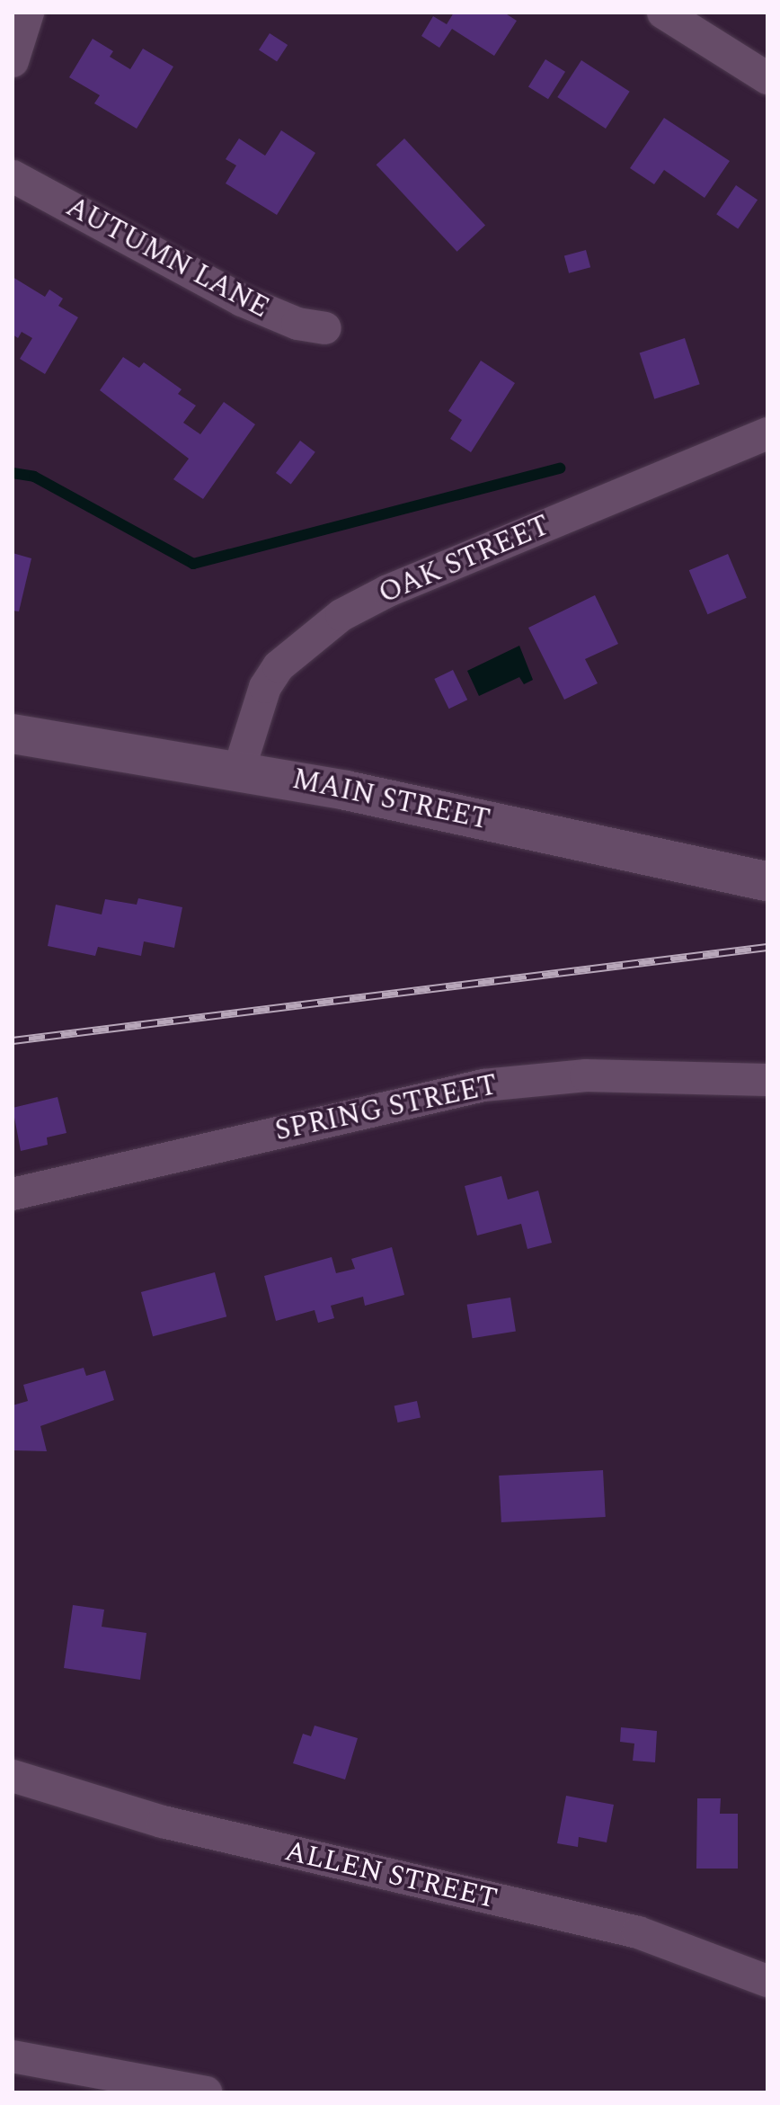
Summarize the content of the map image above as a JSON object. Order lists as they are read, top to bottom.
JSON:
{
  "streets": {
    "main road": ["MAIN STREET"],
    "street": [
      "AUTUMN LANE",
      "OAK STREET",
      "SPRING STREET",
      "ALLEN STREET"
    ]
  },
  "crossings": [
    ["OAK STREET", "MAIN STREET"]
  ]
}
